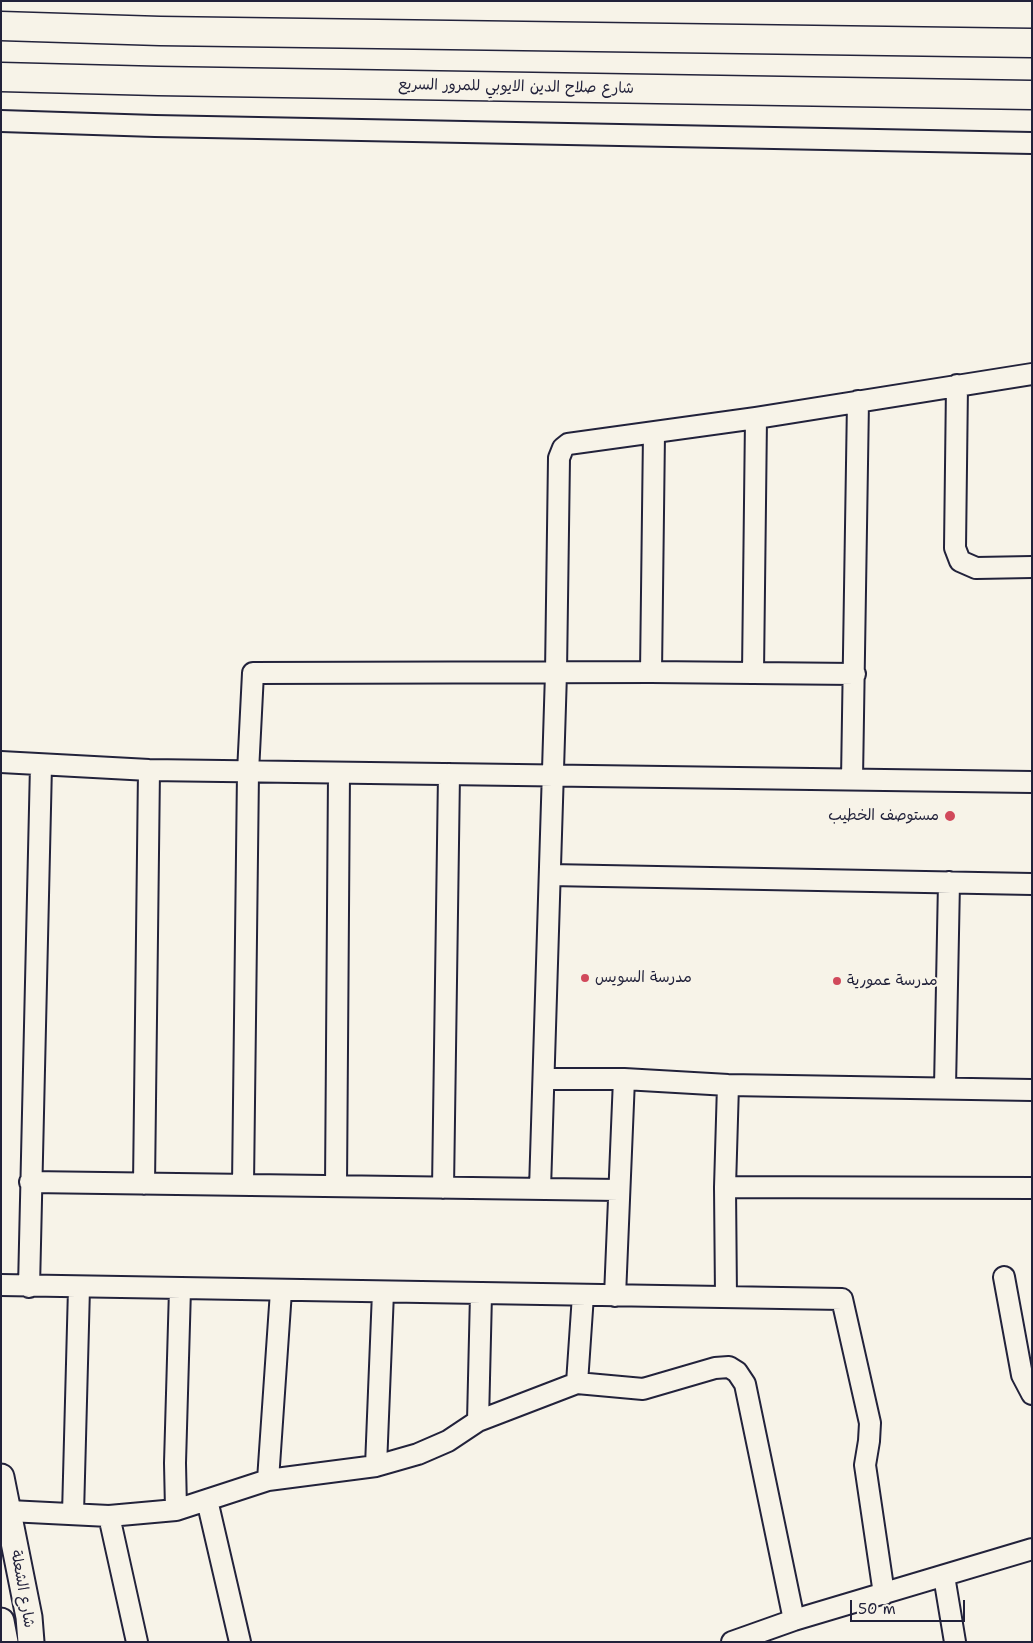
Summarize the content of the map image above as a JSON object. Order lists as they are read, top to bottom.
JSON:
{
  "streets": {
    "highway": ["شارع صلاح الدين الايوبي للمرور السريع"],
    "main road": ["شارع الشعلة"]
  },
  "places": ["مستوصف الخطيب", "مدرسة السويس", "مدرسة عمورية"],
  "scale_bar": "50 m"
}
